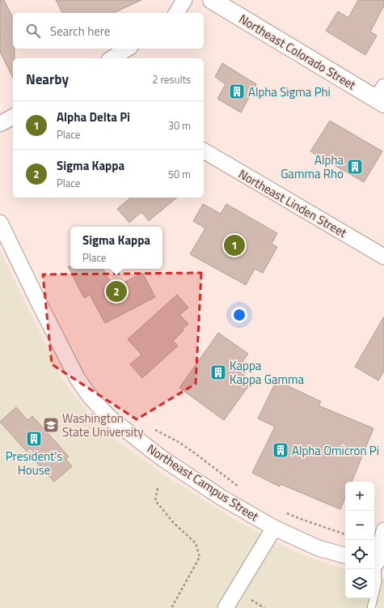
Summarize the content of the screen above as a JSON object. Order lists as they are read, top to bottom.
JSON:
{
  "streets": {
    "street": ["Northeast Colorado Street", "Northeast Linden Street", "Northeast Campus Street"]
  },
  "places": {
    "building": [
      "Alpha Sigma Phi",
      "Alpha Gamma Rho",
      "Kappa Kappa Gamma",
      "President's House",
      "Alpha Omicron Pi"
    ],
    "school or university": ["Washington State University"]
  },
  "page": {
    "search": "Search here",
    "heading": ["Nearby", "2 results"],
    "list": [
      {
        "mark": "1",
        "name": "Alpha Delta Pi",
        "note": "Place",
        "value": "30 m"
      },
      {
        "mark": "2",
        "name": "Sigma Kappa",
        "note": "Place",
        "value": "50 m"
      }
    ],
    "popup": ["Sigma Kappa", "Place"],
    "pins": ["1", "2"],
    "map_buttons": ["+", "−"]
  }
}
